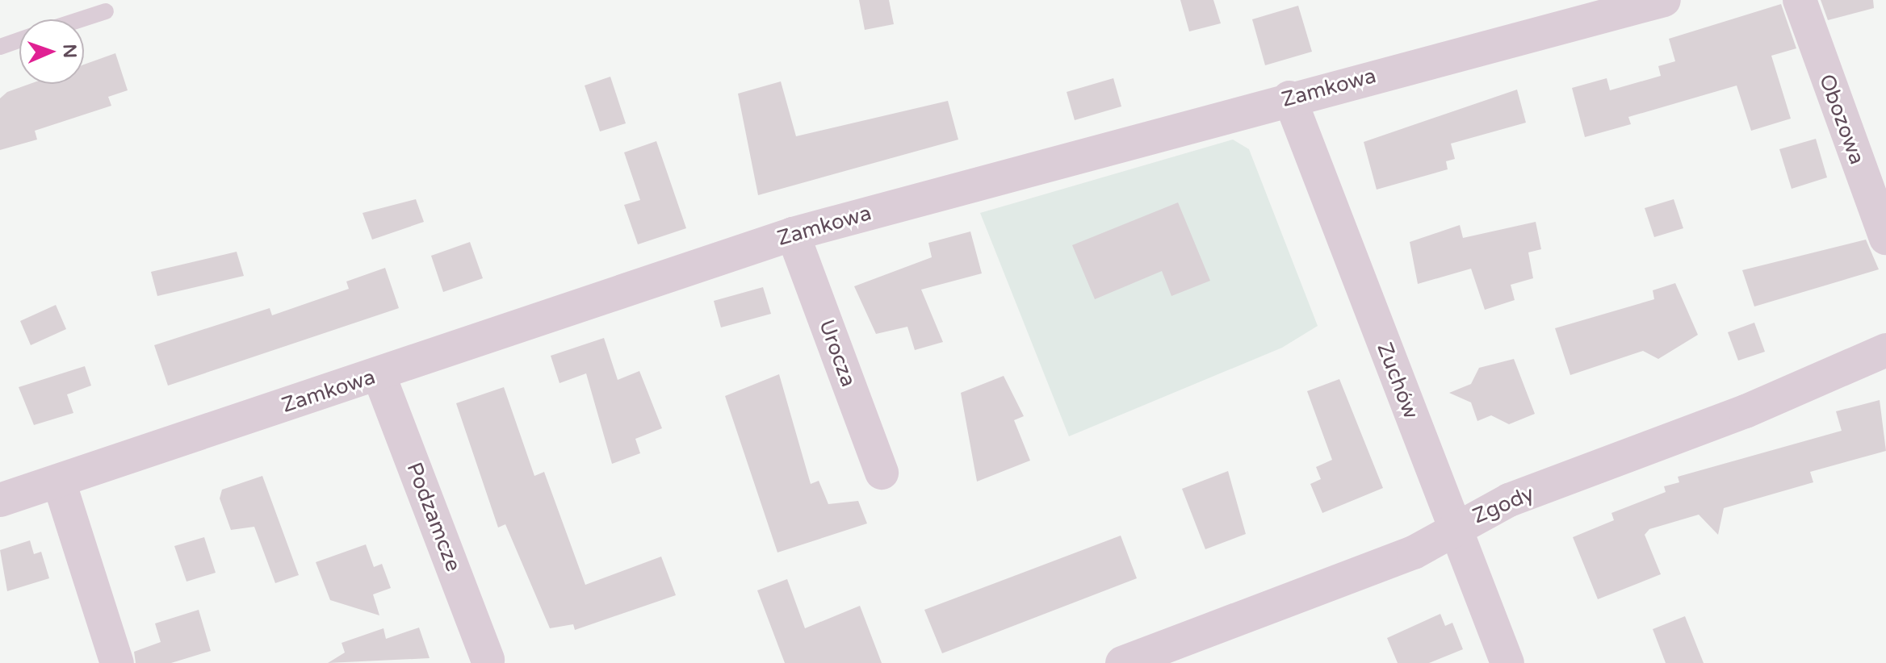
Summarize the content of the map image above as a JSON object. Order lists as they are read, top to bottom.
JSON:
{
  "streets": {
    "street": [
      "Zamkowa",
      "Obozowa",
      "Urocza",
      "Zuchów",
      "Zgody",
      "Podzamcze"
    ]
  },
  "crossings": [
    ["Zamkowa", "Urocza"],
    ["Zamkowa", "Zuchów"],
    ["Zamkowa", "Podzamcze"],
    ["Zuchów", "Zgody"]
  ],
  "north": "right"
}
